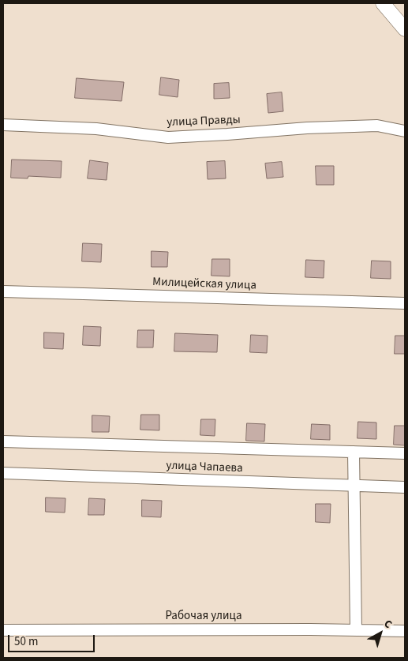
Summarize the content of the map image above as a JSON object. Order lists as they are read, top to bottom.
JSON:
{
  "streets": {
    "street": [
      "улица Правды",
      "Милицейская улица",
      "улица Чапаева",
      "Рабочая улица"
    ]
  },
  "scale_bar": "50 m",
  "north": "top right"
}
